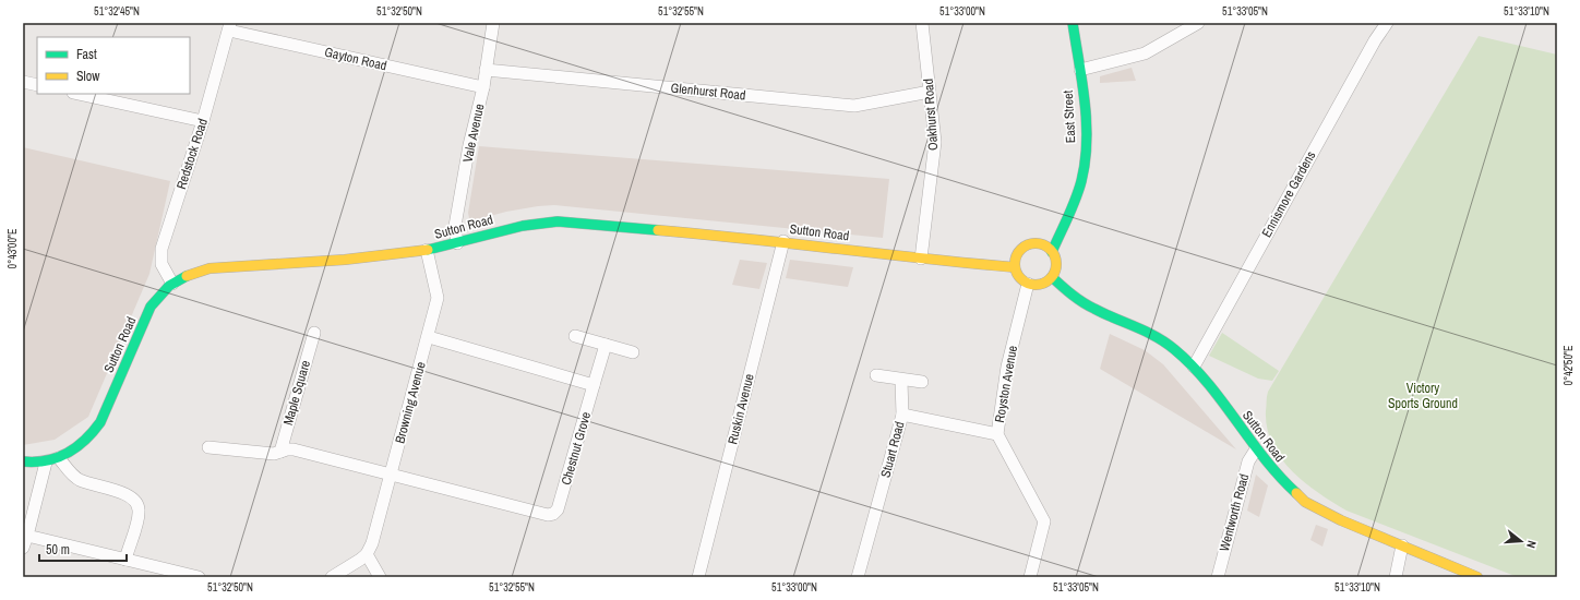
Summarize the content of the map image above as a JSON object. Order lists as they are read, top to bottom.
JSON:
{
  "streets": {
    "main road": ["East Street", "Sutton Road"],
    "street": [
      "Gayton Road",
      "Glenhurst Road",
      "Oakhurst Road",
      "Vale Avenue",
      "Redstock Road",
      "Ennismore Gardens",
      "Royston Avenue",
      "Maple Square",
      "Browning Avenue",
      "Ruskin Avenue",
      "Chestnut Grove",
      "Stuart Road",
      "Wentworth Road"
    ]
  },
  "crossings": [
    ["Gayton Road", "Vale Avenue"],
    ["Gayton Road", "Redstock Road"],
    ["Glenhurst Road", "Oakhurst Road"],
    ["Glenhurst Road", "Vale Avenue"],
    ["Oakhurst Road", "Sutton Road"],
    ["East Street", "Sutton Road"],
    ["East Street", "Royston Avenue"],
    ["Vale Avenue", "Sutton Road"],
    ["Redstock Road", "Sutton Road"],
    ["Ennismore Gardens", "Sutton Road"],
    ["Sutton Road", "Royston Avenue"],
    ["Sutton Road", "Browning Avenue"],
    ["Sutton Road", "Ruskin Avenue"],
    ["Sutton Road", "Wentworth Road"],
    ["Royston Avenue", "Stuart Road"],
    ["Browning Avenue", "Chestnut Grove"]
  ],
  "parks": ["Victory Sports Ground"],
  "legend": ["Fast", "Slow"],
  "scale_bar": "50 m",
  "north": "right",
  "coordinates": [
    "51°32'45\"N",
    "51°32'50\"N",
    "51°32'55\"N",
    "51°33'00\"N",
    "51°33'05\"N",
    "51°33'10\"N",
    "0°43'00\"E",
    "0°42'50\"E"
  ]
}
